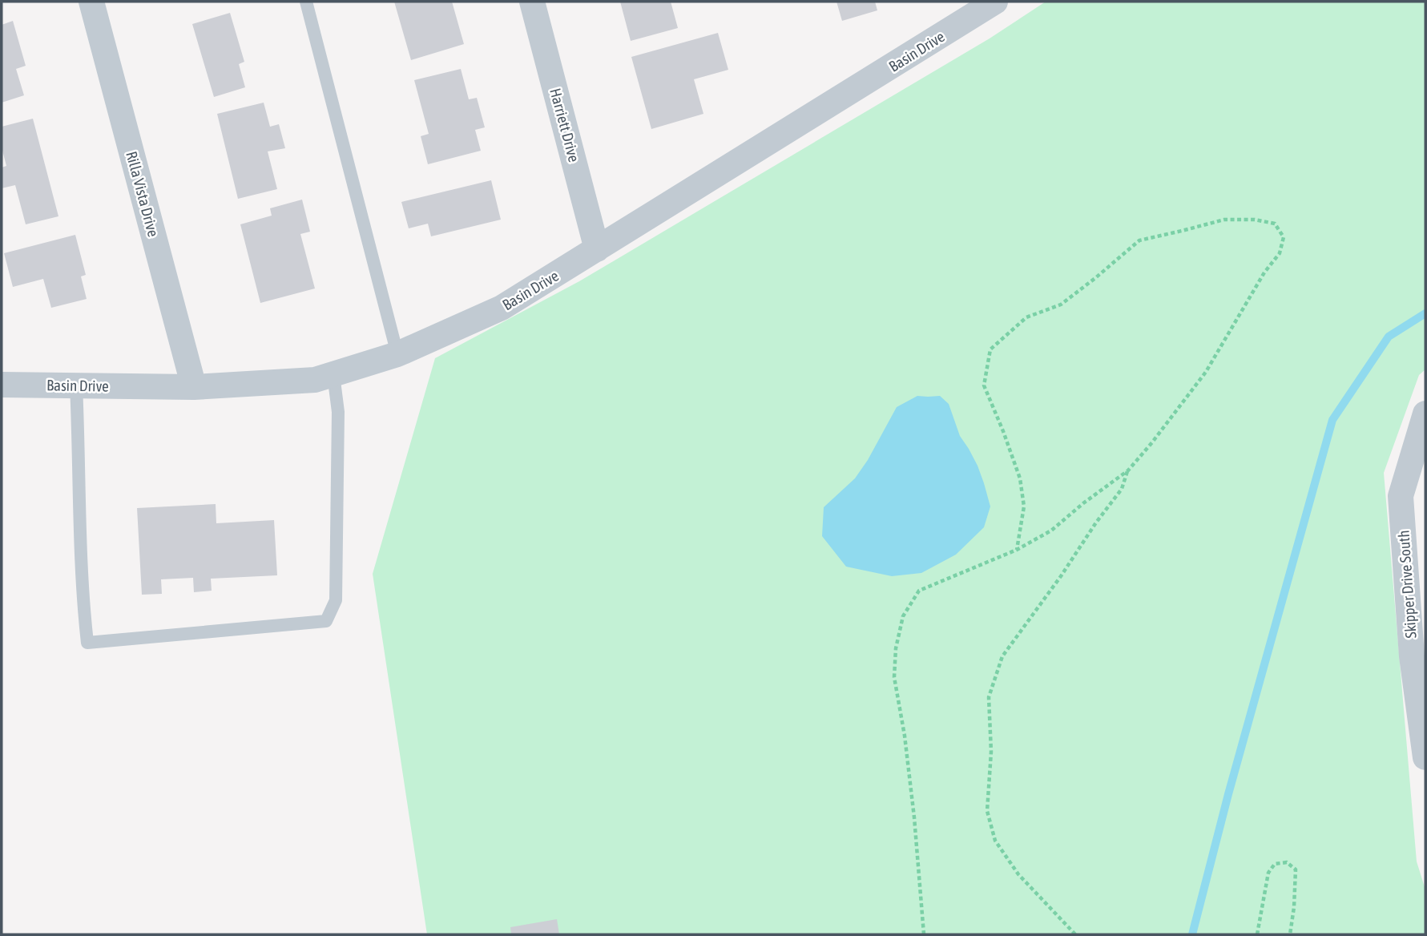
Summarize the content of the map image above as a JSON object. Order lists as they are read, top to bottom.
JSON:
{
  "streets": {
    "street": [
      "Basin Drive",
      "Harriett Drive",
      "Rilla Vista Drive",
      "Skipper Drive South"
    ]
  },
  "crossings": [
    ["Basin Drive", "Harriett Drive"],
    ["Basin Drive", "Rilla Vista Drive"]
  ]
}
